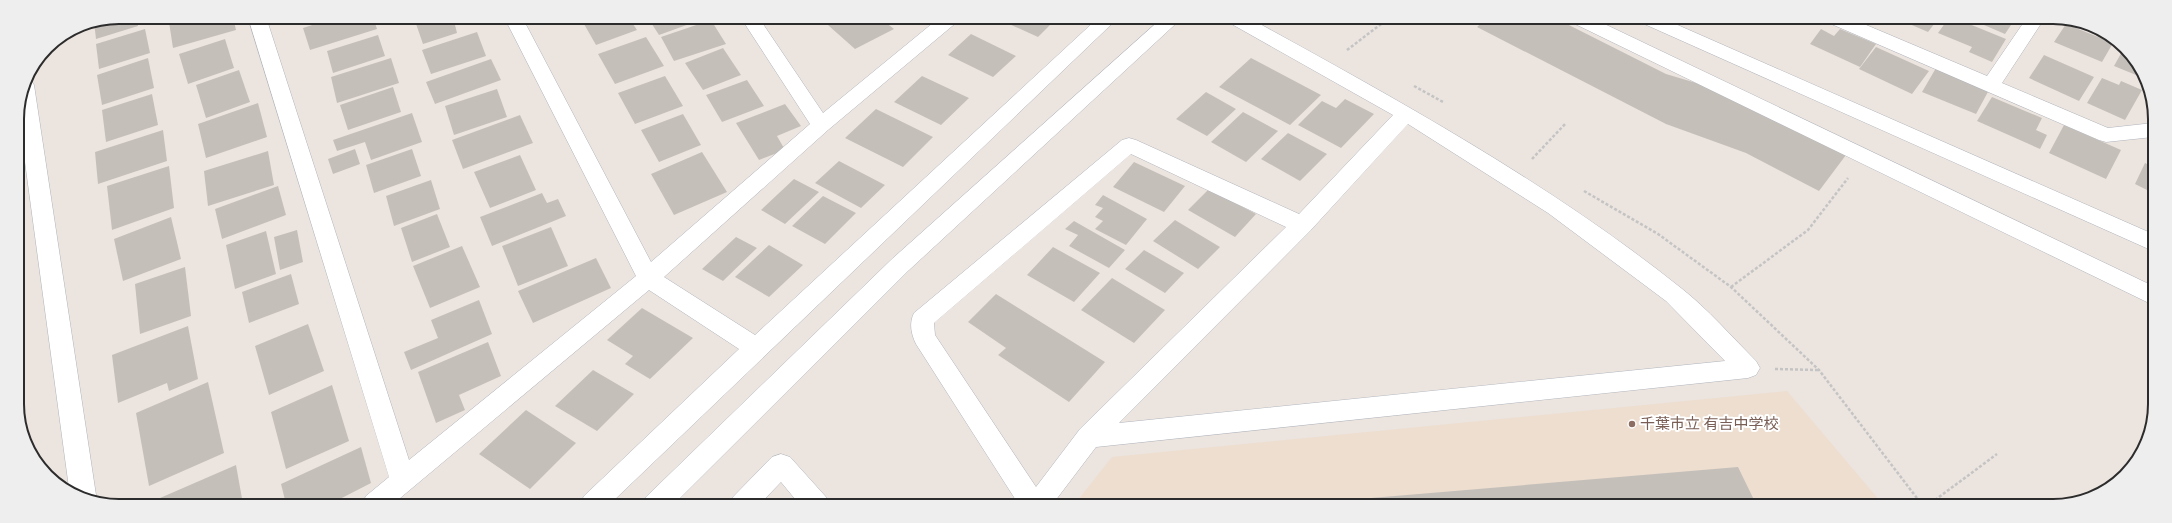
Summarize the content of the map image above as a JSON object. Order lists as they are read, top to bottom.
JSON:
{
  "places": ["千葉市立 有吉中学校"]
}
